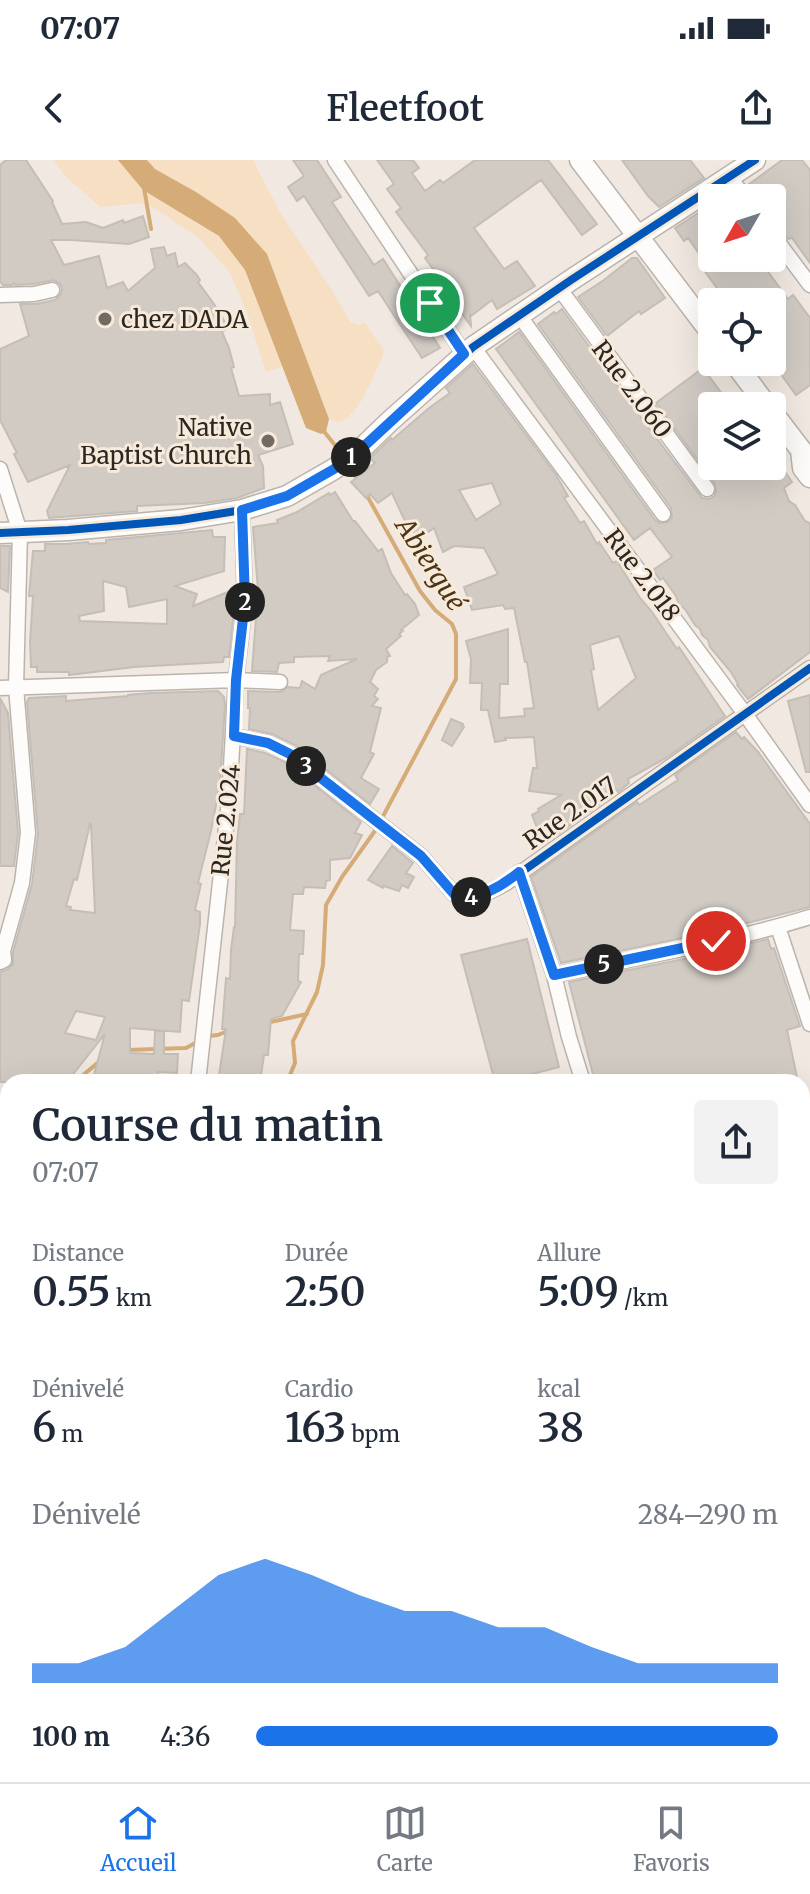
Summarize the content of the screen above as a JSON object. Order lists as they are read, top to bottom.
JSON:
{
  "streets": {
    "street": [
      "Rue 2.060",
      "Rue 2.018",
      "Rue 2.017",
      "Rue 2.024"
    ]
  },
  "crossings": [
    ["Rue 2.018", "Rue 2.017"],
    ["Rue 2.017", "Rue 2.024"]
  ],
  "water": ["Abiergué"],
  "places": ["chez DADA", "Native Baptist Church"],
  "north": "bottom left",
  "page": {
    "status": "07:07",
    "header": "Fleetfoot",
    "pins": [
      "1",
      "2",
      "3",
      "4",
      "5"
    ],
    "heading": ["Course du matin", "07:07"],
    "stats": [
      ["Distance", "0.55 km"],
      ["Durée", "2:50"],
      ["Allure", "5:09 /km"],
      ["Dénivelé", "6 m"],
      ["Cardio", "163 bpm"],
      ["kcal", "38"]
    ],
    "chart": ["Dénivelé", "284–290 m"],
    "list": [
      {
        "name": "100 m",
        "note": "4:36"
      }
    ],
    "tabs": ["Accueil", "Carte", "Favoris"]
  }
}
